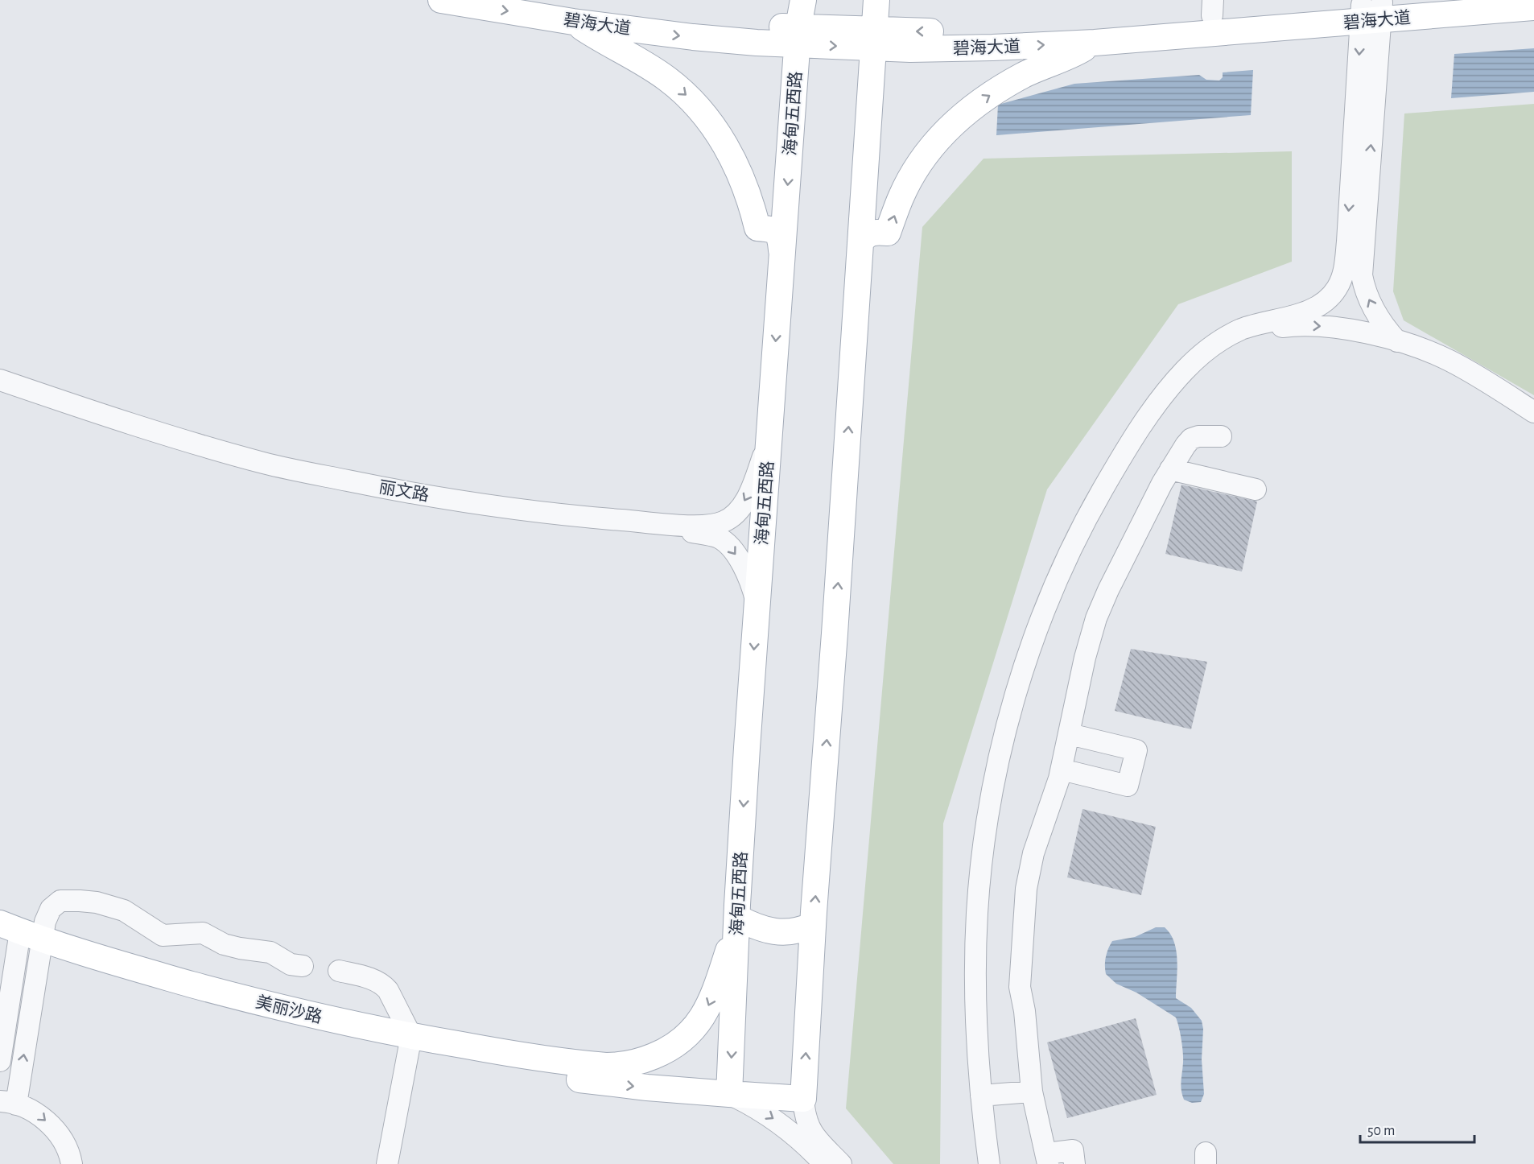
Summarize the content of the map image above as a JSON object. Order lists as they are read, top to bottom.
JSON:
{
  "streets": {
    "main road": ["碧海大道", "海甸五西路", "美丽沙路"],
    "street": ["丽文路"]
  },
  "crossings": [
    ["碧海大道", "海甸五西路"],
    ["海甸五西路", "丽文路"]
  ],
  "scale_bar": "50 m"
}
